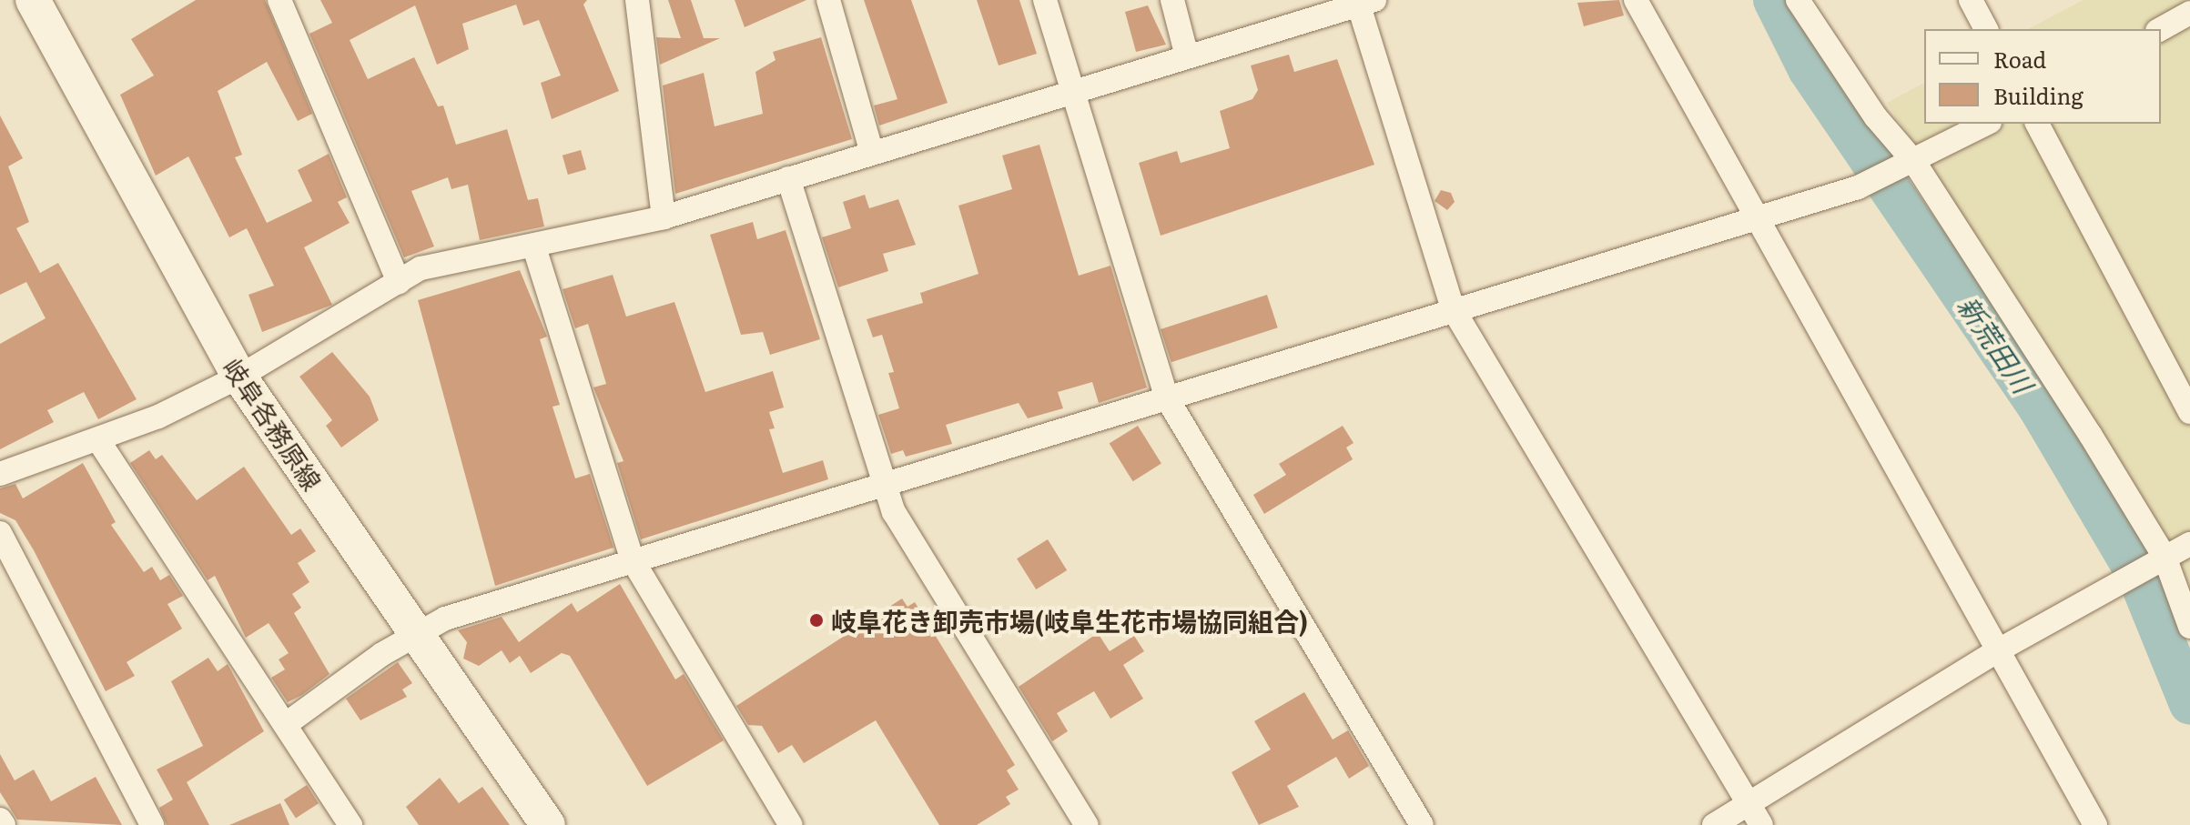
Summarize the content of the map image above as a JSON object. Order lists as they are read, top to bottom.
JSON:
{
  "streets": {
    "main road": ["岐阜各務原線"]
  },
  "water": ["新荒田川"],
  "places": ["岐阜花き卸売市場(岐阜生花市場協同組合)"],
  "legend": ["Road", "Building"]
}
